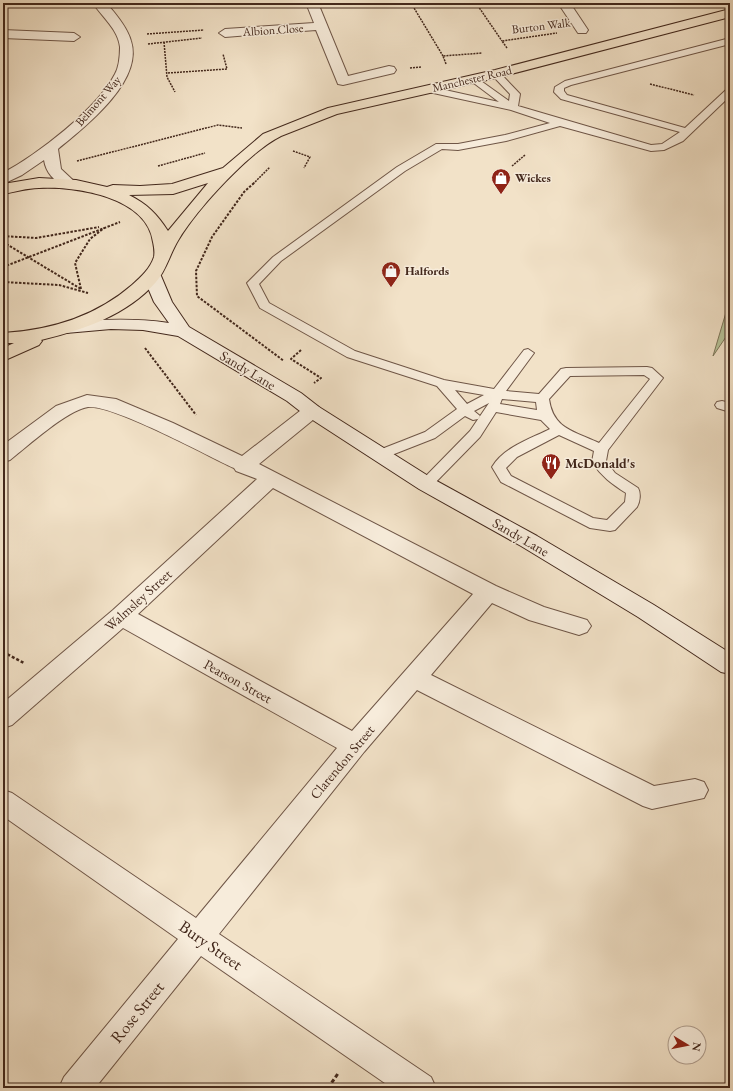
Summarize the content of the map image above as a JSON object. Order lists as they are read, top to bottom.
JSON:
{
  "streets": {
    "main road": ["Manchester Road"],
    "street": [
      "Albion Close",
      "Belmont Way",
      "Sandy Lane",
      "Walmsley Street",
      "Pearson Street",
      "Clarendon Street",
      "Bury Street",
      "Rose Street"
    ],
    "path": ["Burton Walk"]
  },
  "crossings": [
    ["Manchester Road", "Sandy Lane"],
    ["Walmsley Street", "Pearson Street"],
    ["Pearson Street", "Clarendon Street"],
    ["Clarendon Street", "Bury Street"],
    ["Clarendon Street", "Rose Street"],
    ["Bury Street", "Rose Street"]
  ],
  "places": {
    "shop": ["Wickes", "Halfords"],
    "restaurant": ["McDonald's"]
  },
  "north": "right"
}
